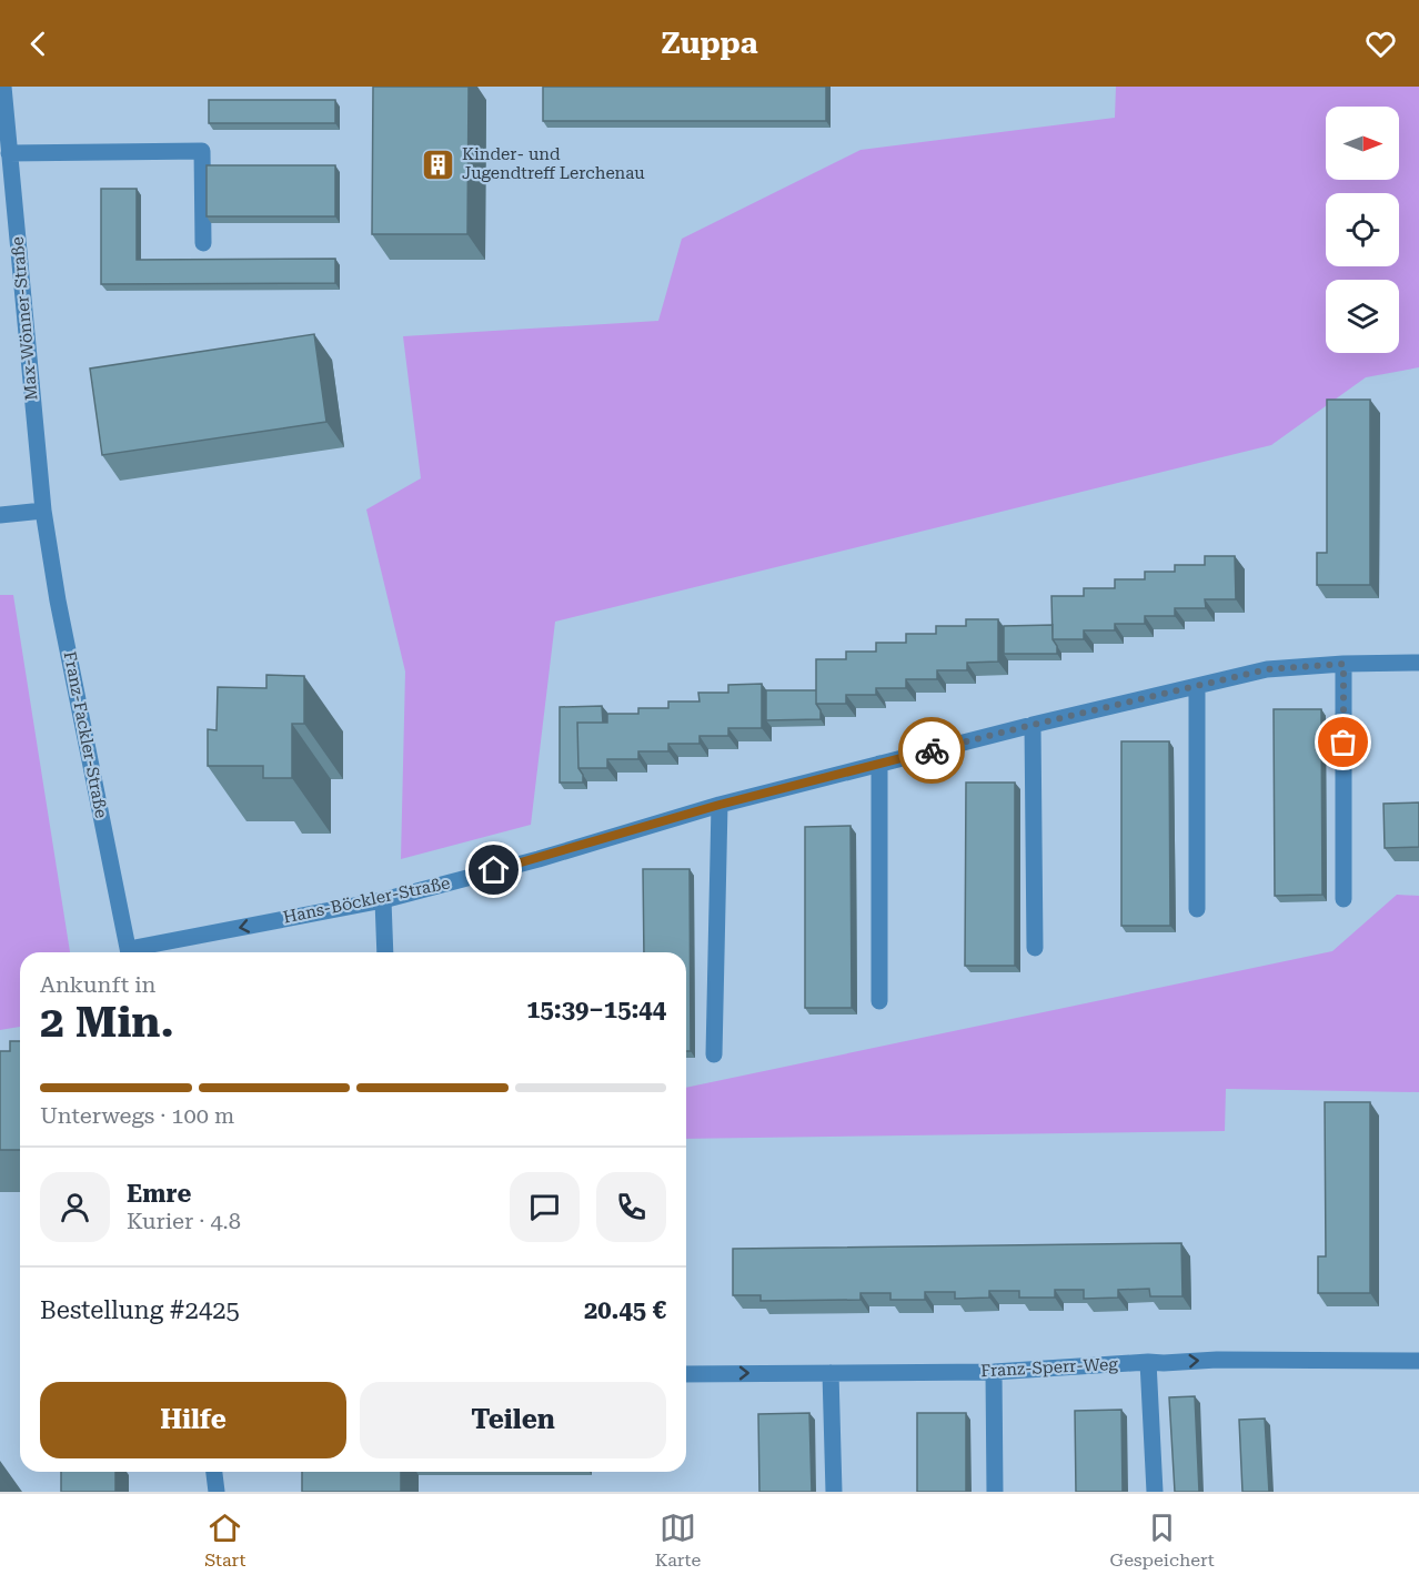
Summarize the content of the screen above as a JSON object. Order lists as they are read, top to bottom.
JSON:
{
  "streets": {
    "street": [
      "Max-Wönner-Straße",
      "Franz-Fackler-Straße",
      "Hans-Böckler-Straße",
      "Franz-Sperr-Weg"
    ]
  },
  "crossings": [
    ["Max-Wönner-Straße", "Franz-Fackler-Straße"]
  ],
  "one_way": ["Franz-Sperr-Weg"],
  "places": {
    "building": ["Kinder- und Jugendtreff Lerchenau"]
  },
  "north": "right",
  "page": {
    "header": "Zuppa",
    "heading": ["2 Min.", "Ankunft in", "15:39–15:44"],
    "panel": [
      "Emre",
      "Kurier · 4.8",
      "Bestellung #2425",
      "20.45 €"
    ],
    "bar": "Unterwegs · 100 m",
    "buttons": ["Hilfe", "Teilen"],
    "tabs": ["Start", "Karte", "Gespeichert"]
  }
}
